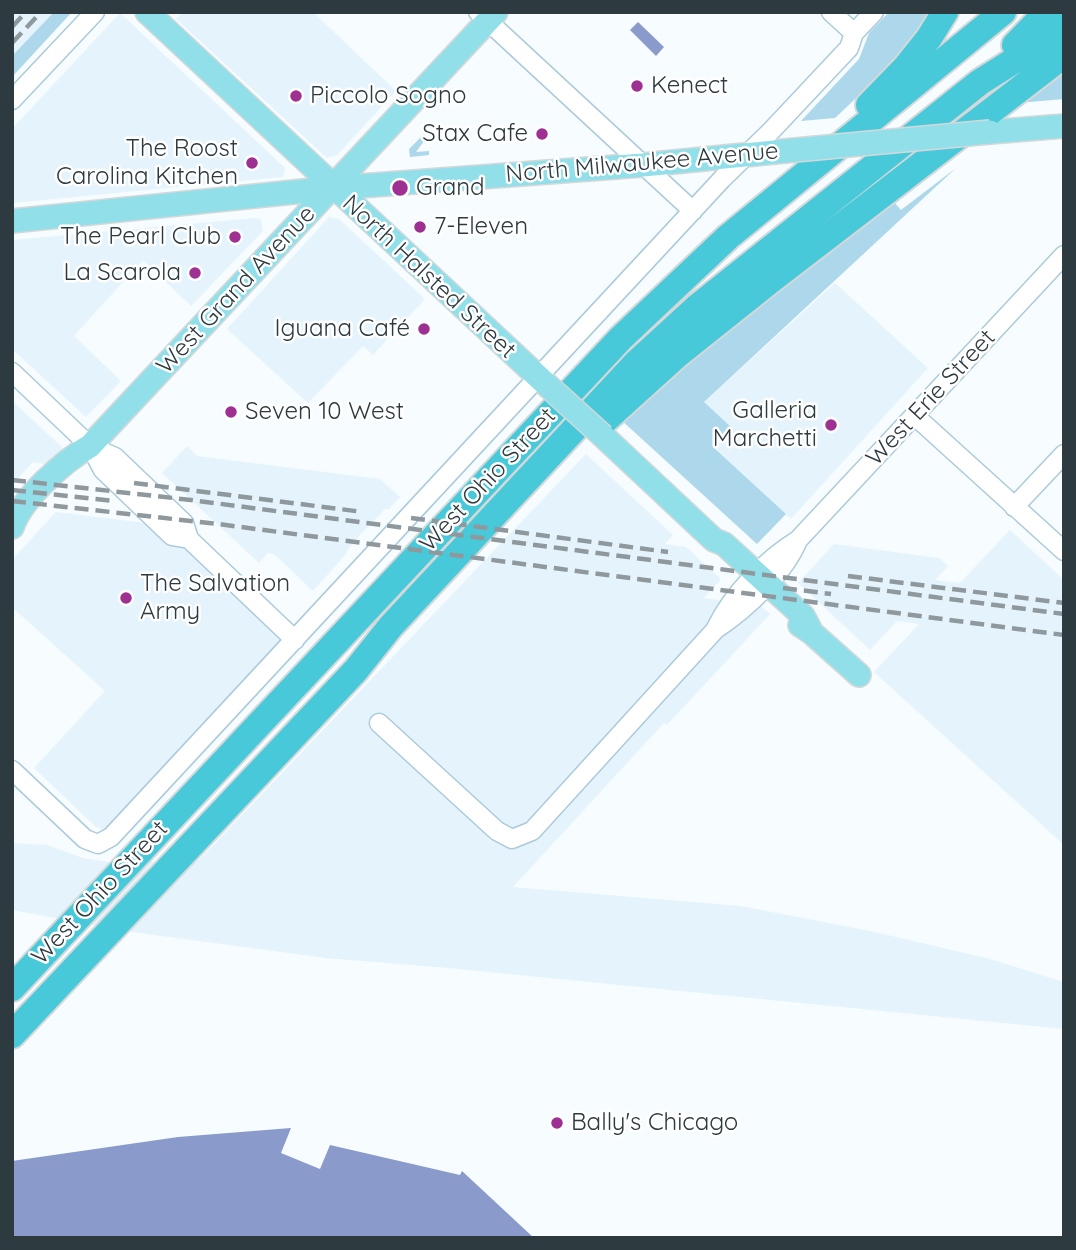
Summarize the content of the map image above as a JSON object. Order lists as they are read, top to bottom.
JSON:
{
  "streets": {
    "highway": ["West Ohio Street"],
    "main road": ["North Milwaukee Avenue", "North Halsted Street", "West Grand Avenue"],
    "street": ["West Erie Street"]
  },
  "crossings": [
    ["North Milwaukee Avenue", "North Halsted Street"],
    ["North Milwaukee Avenue", "West Grand Avenue"],
    ["North Milwaukee Avenue", "West Ohio Street"],
    ["North Halsted Street", "West Grand Avenue"],
    ["North Halsted Street", "West Erie Street"],
    ["North Halsted Street", "West Ohio Street"]
  ],
  "places": [
    "Kenect",
    "Piccolo Sogno",
    "Stax Cafe",
    "The Roost Carolina Kitchen",
    "Grand",
    "7-Eleven",
    "The Pearl Club",
    "La Scarola",
    "Iguana Café",
    "Seven 10 West",
    "Galleria Marchetti",
    "The Salvation Army",
    "Bally's Chicago"
  ]
}
